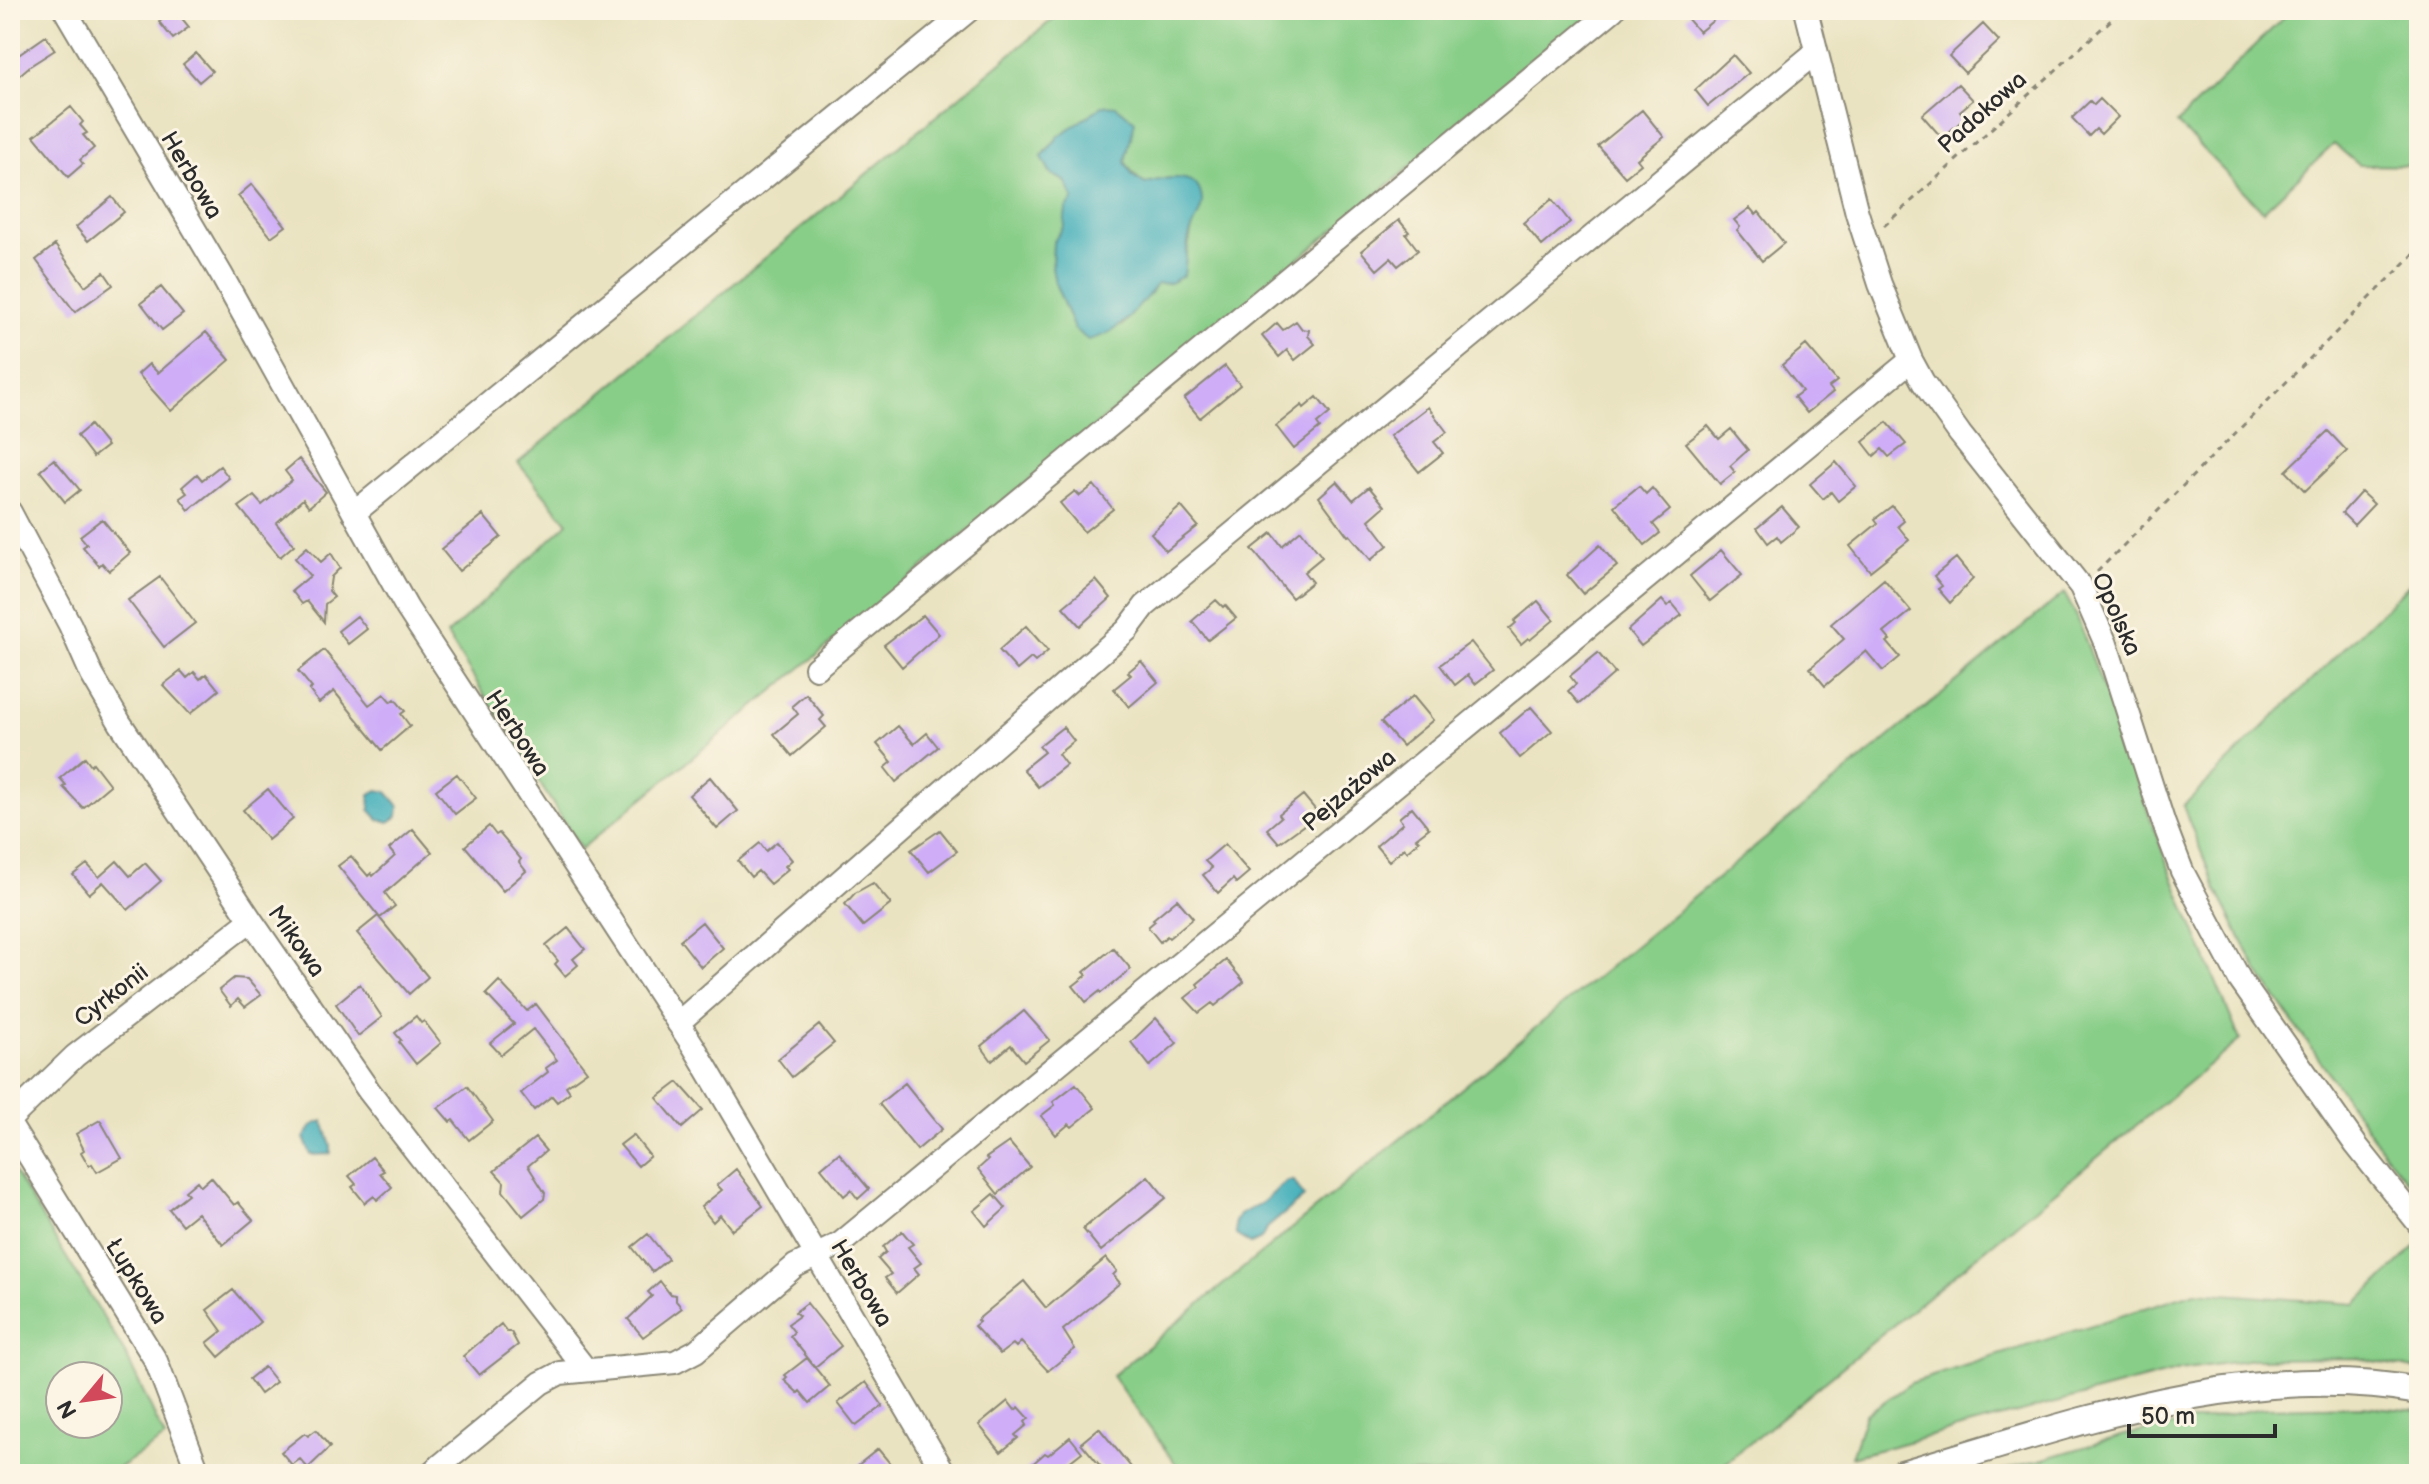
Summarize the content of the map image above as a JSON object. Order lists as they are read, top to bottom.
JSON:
{
  "streets": {
    "street": [
      "Herbowa",
      "Opolska",
      "Pejzażowa",
      "Mikowa",
      "Cyrkonii",
      "Łupkowa"
    ],
    "path": ["Padokowa"]
  },
  "crossings": [
    ["Padokowa", "Opolska"],
    ["Herbowa", "Pejzażowa"],
    ["Opolska", "Pejzażowa"],
    ["Pejzażowa", "Mikowa"],
    ["Mikowa", "Cyrkonii"]
  ],
  "scale_bar": "50 m",
  "north": "bottom left"
}
